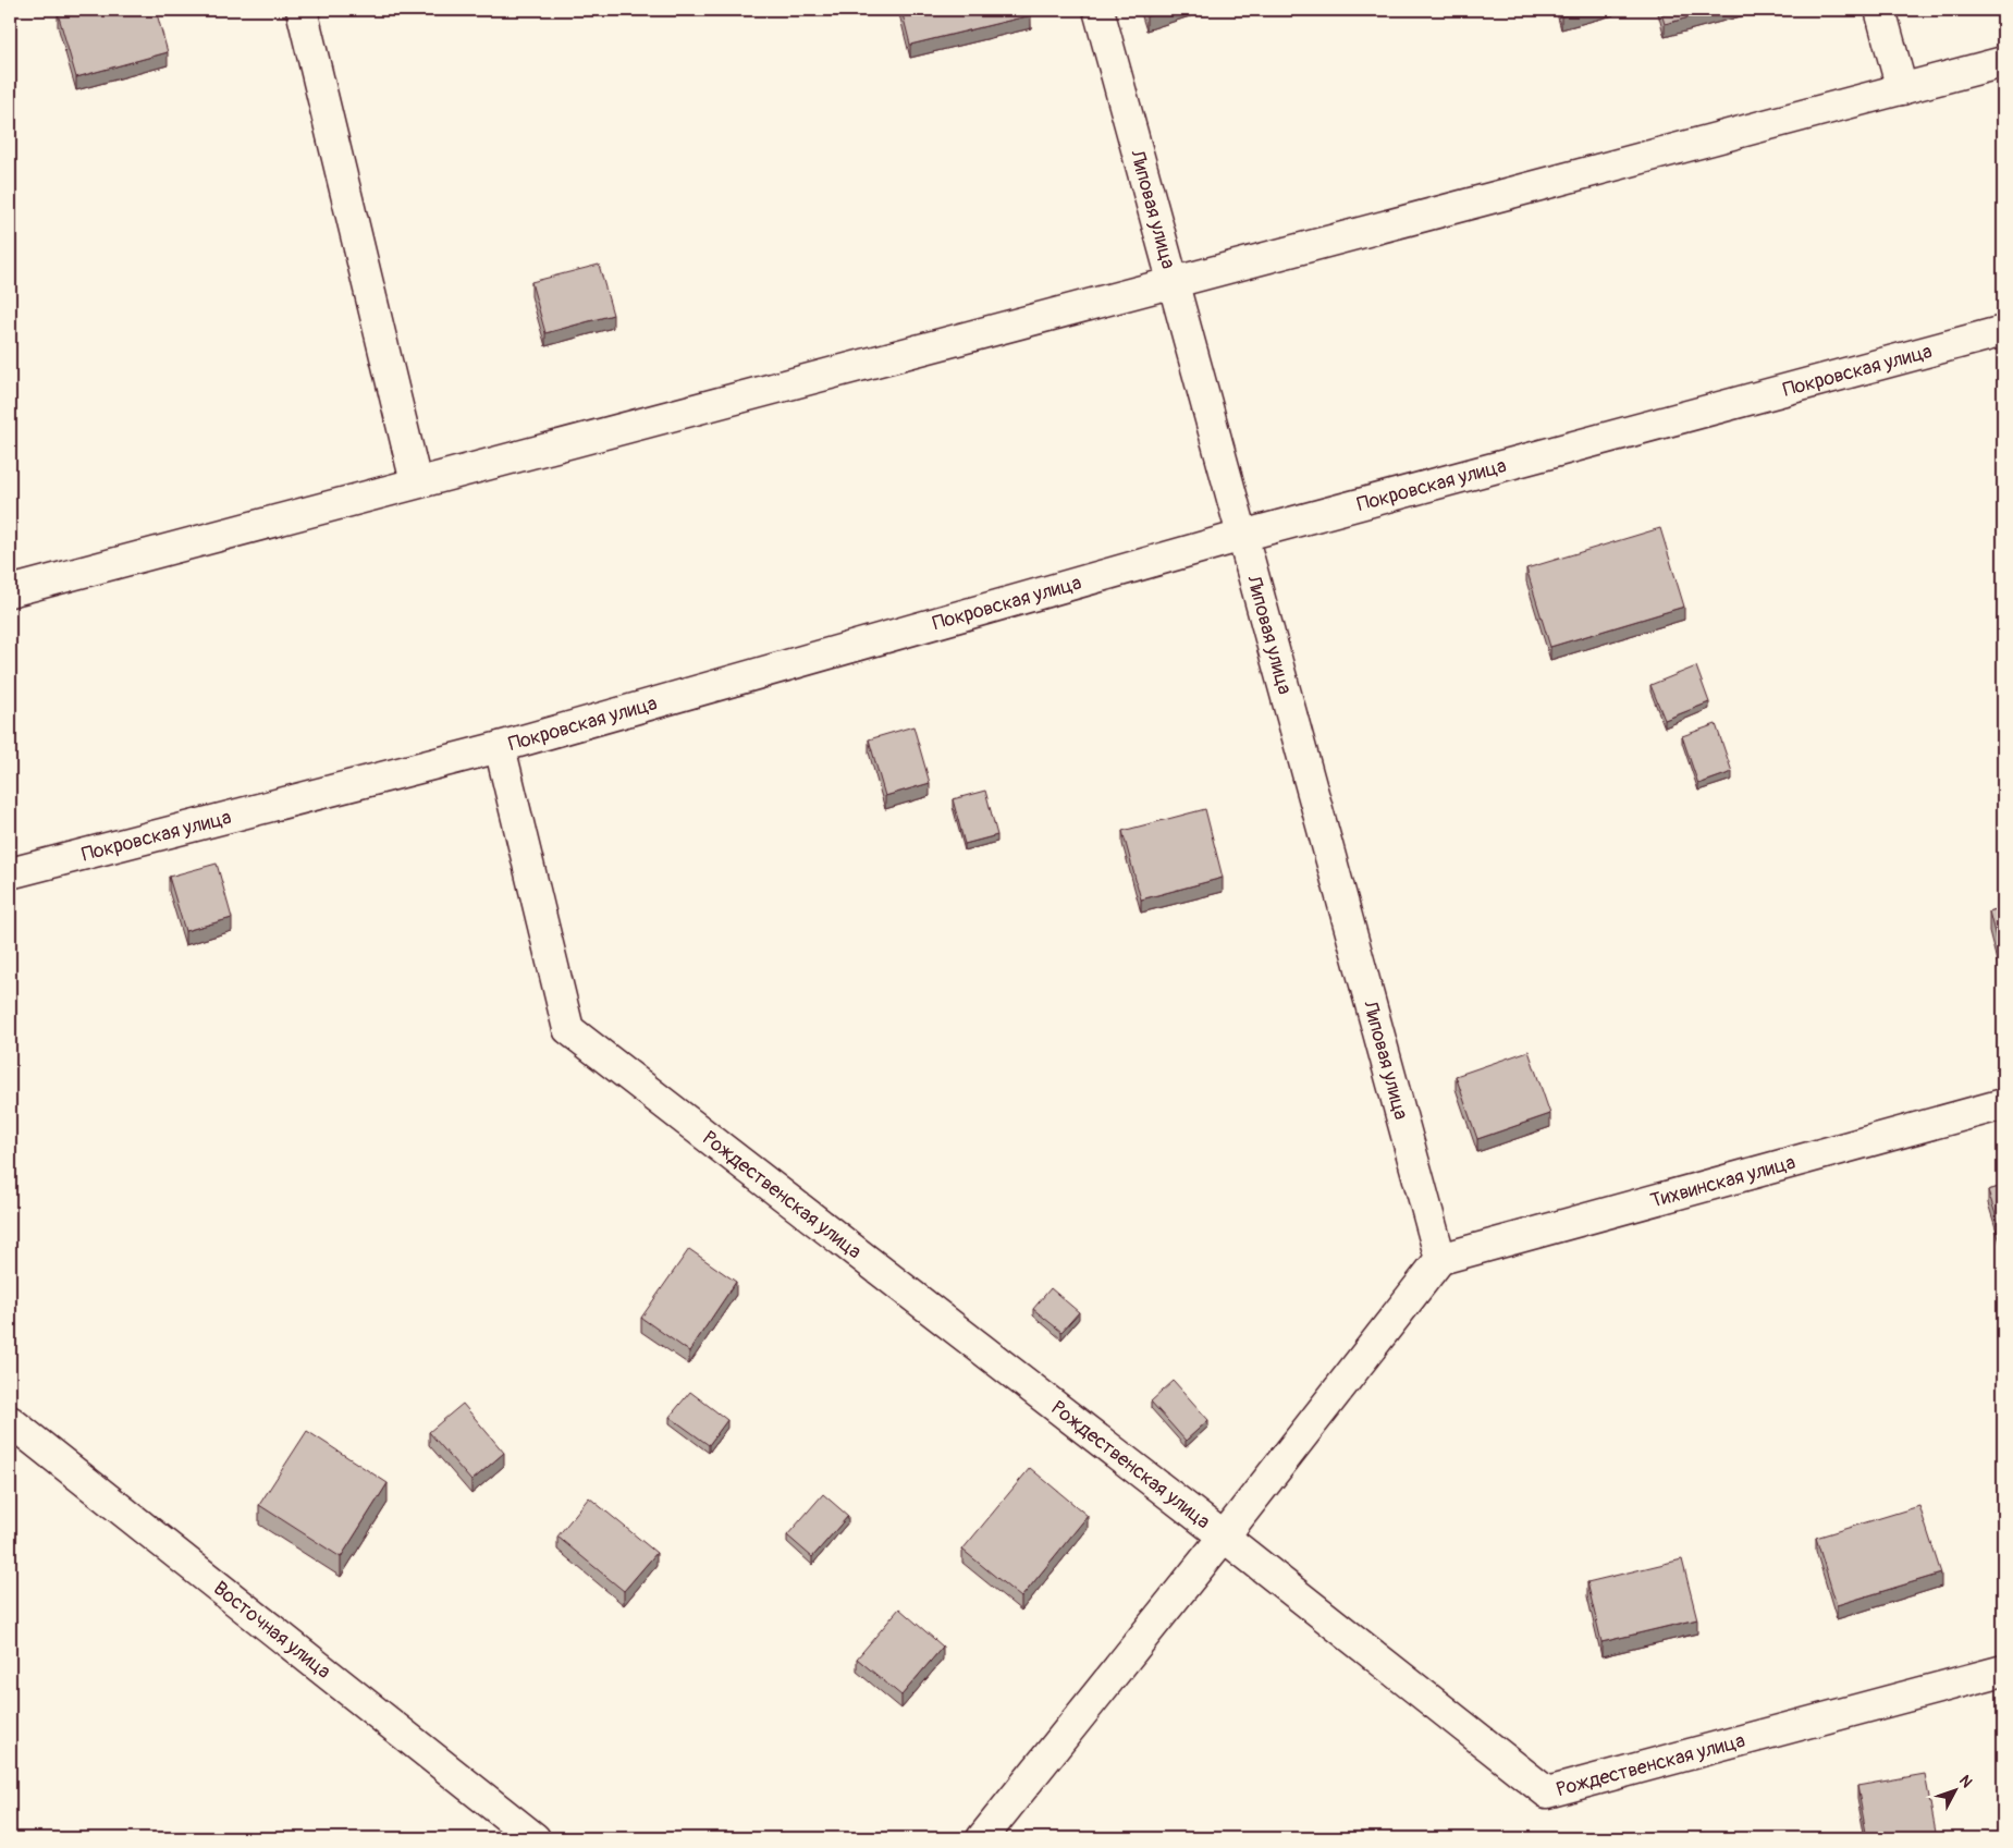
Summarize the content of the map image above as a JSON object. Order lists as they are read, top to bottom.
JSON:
{
  "streets": {
    "street": [
      "Липовая улица",
      "Покровская улица",
      "Тихвинская улица",
      "Рождественская улица",
      "Восточная улица"
    ]
  },
  "crossings": [
    ["Липовая улица", "Покровская улица"],
    ["Липовая улица", "Тихвинская улица"],
    ["Покровская улица", "Рождественская улица"]
  ],
  "north": "top right"
}
